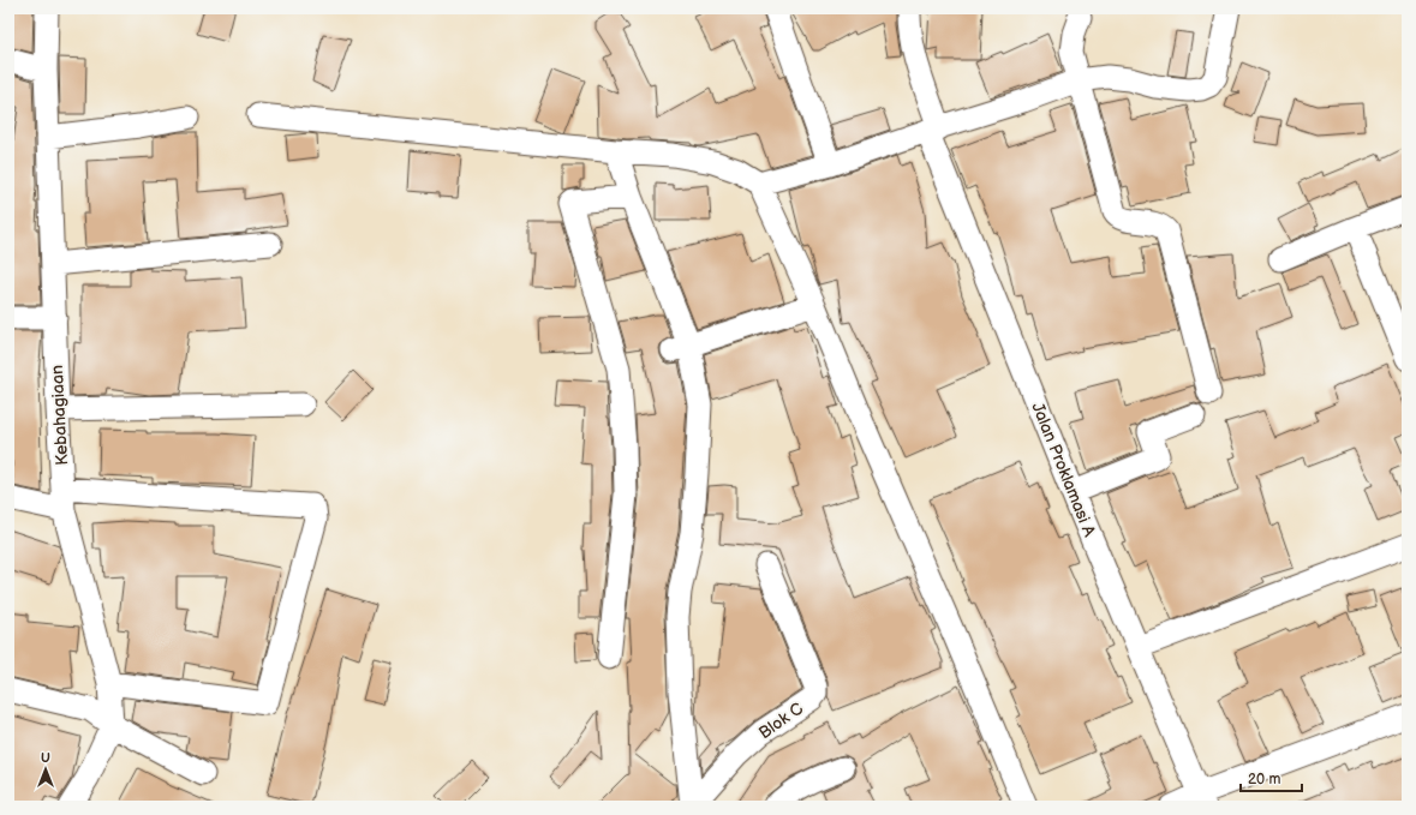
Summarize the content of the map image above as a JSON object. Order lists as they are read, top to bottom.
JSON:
{
  "streets": {
    "street": ["Kebahagiaan", "Jalan Proklamasi A", "Blok C"]
  },
  "scale_bar": "20 m",
  "north": "top"
}
